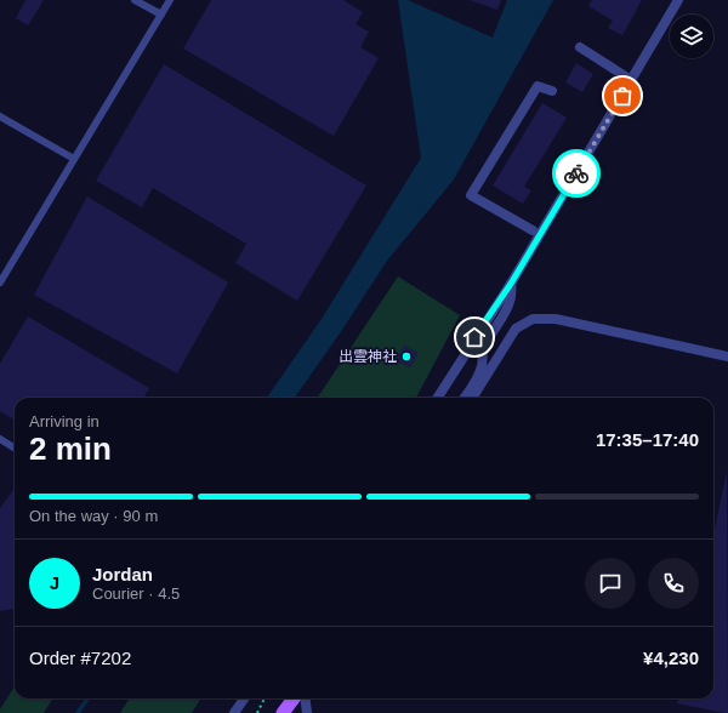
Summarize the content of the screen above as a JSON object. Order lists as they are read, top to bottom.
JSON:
{
  "places": ["出雲神社"],
  "page": {
    "heading": ["2 min", "Arriving in", "17:35–17:40"],
    "panel": [
      "Jordan",
      "Courier · 4.5",
      "Order #7202",
      "¥4,230"
    ],
    "bar": "On the way · 90 m",
    "round": "J"
  }
}
